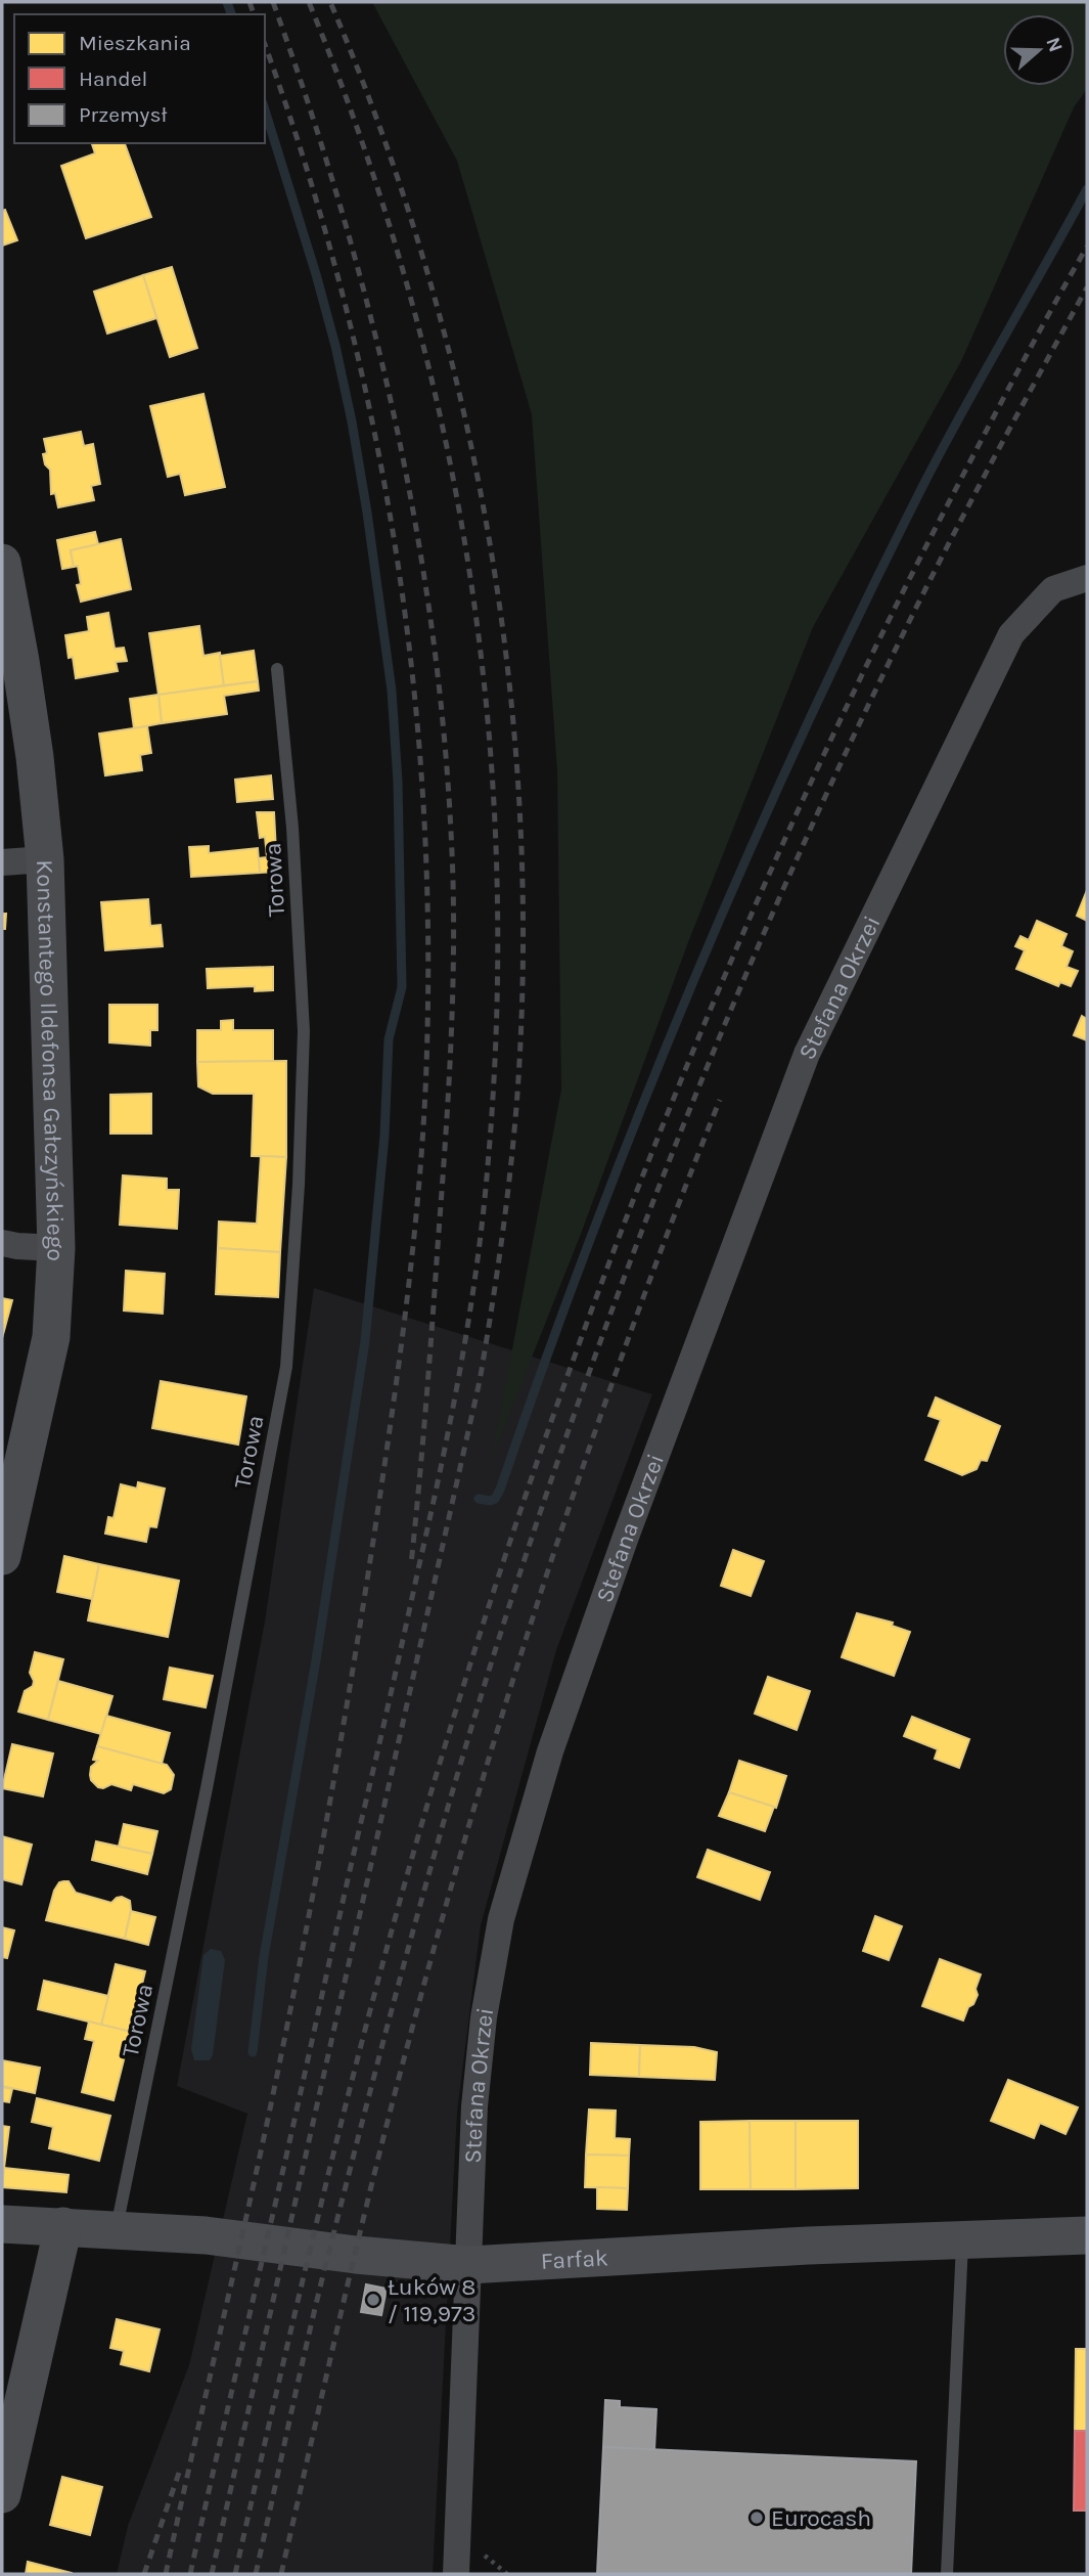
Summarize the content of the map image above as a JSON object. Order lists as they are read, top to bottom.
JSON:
{
  "streets": {
    "street": ["Stefana Okrzei", "Konstantego Ildefonsa Gałczyńskiego", "Farfak"],
    "lane": ["Torowa"]
  },
  "crossings": [
    ["Torowa", "Farfak"],
    ["Stefana Okrzei", "Farfak"]
  ],
  "places": ["Łuków 8 / 119,973", "Eurocash"],
  "legend": ["Mieszkania", "Handel", "Przemysł"],
  "north": "right"
}
